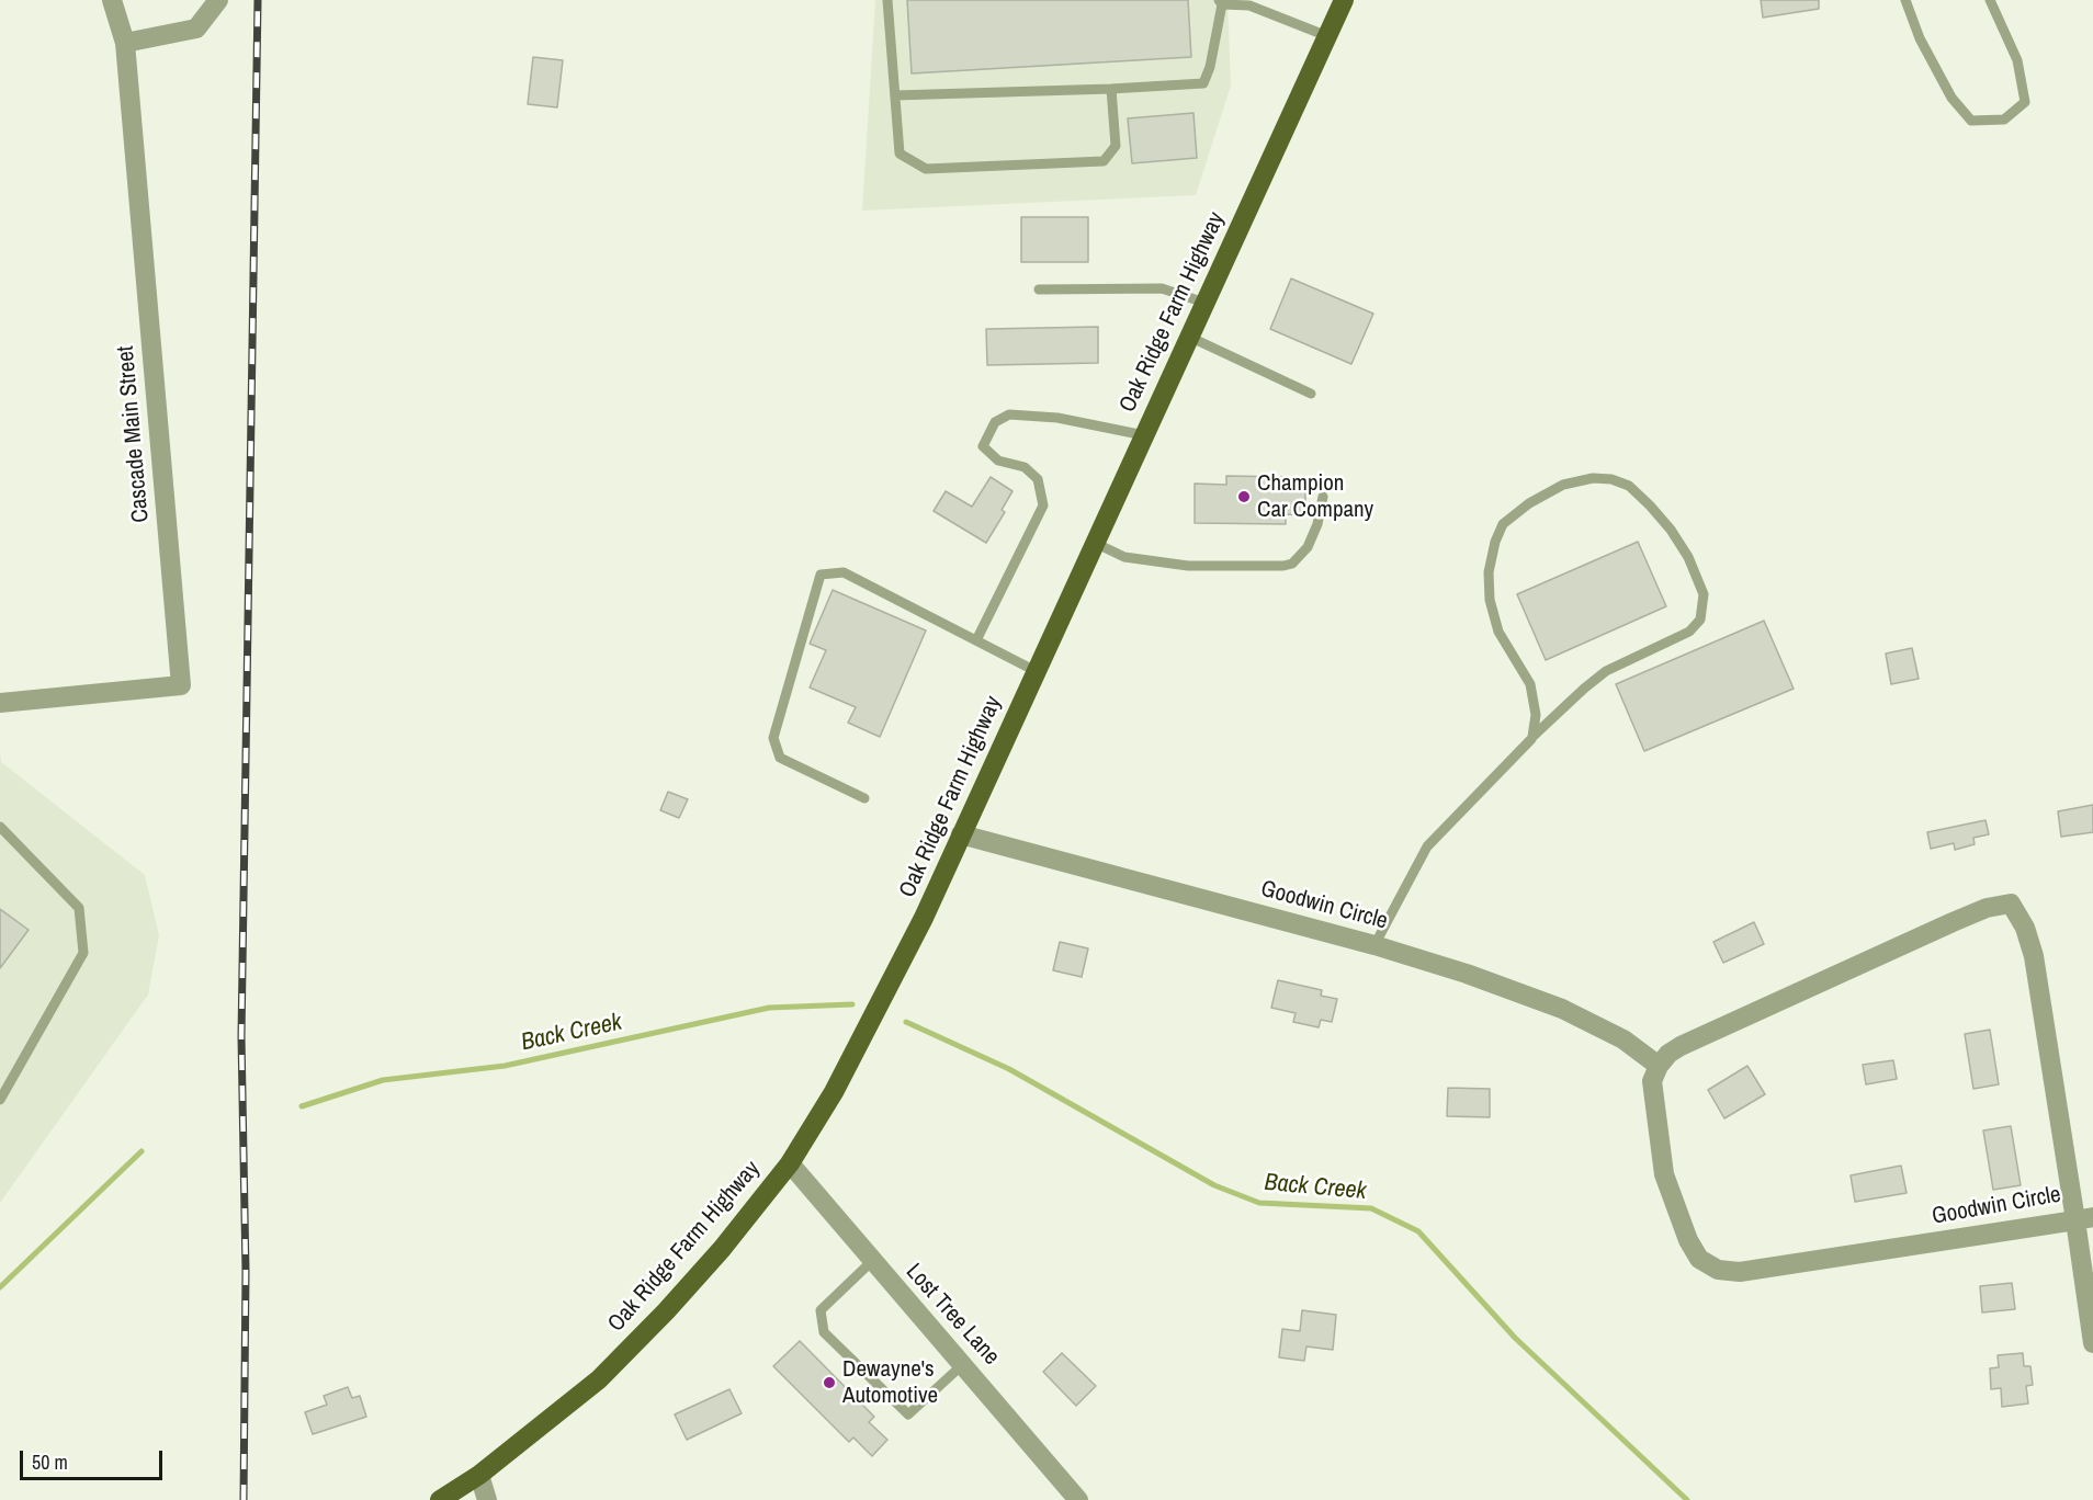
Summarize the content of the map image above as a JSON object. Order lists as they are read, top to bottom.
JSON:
{
  "streets": {
    "main road": ["Oak Ridge Farm Highway"],
    "street": ["Cascade Main Street", "Goodwin Circle", "Lost Tree Lane"]
  },
  "crossings": [
    ["Oak Ridge Farm Highway", "Goodwin Circle"],
    ["Oak Ridge Farm Highway", "Lost Tree Lane"]
  ],
  "water": ["Back Creek"],
  "places": ["Champion Car Company", "Dewayne's Automotive"],
  "scale_bar": "50 m"
}
